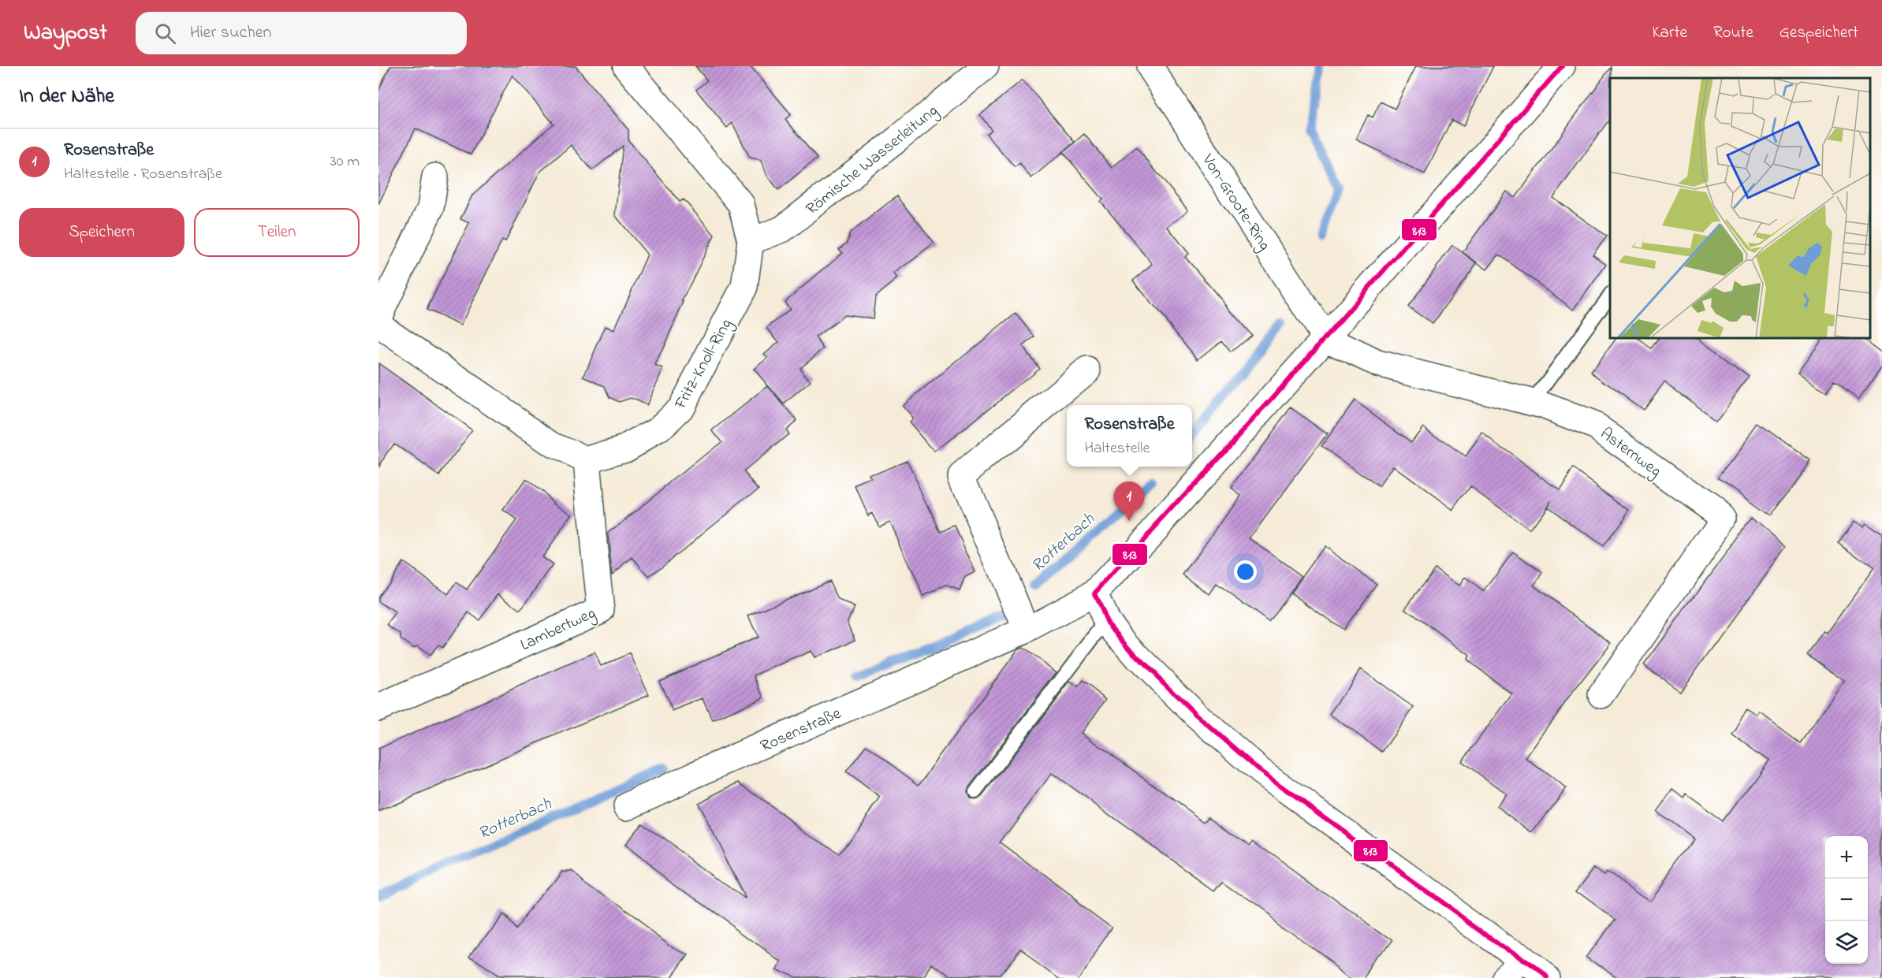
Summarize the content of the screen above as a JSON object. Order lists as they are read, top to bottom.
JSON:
{
  "streets": {
    "street": [
      "Römische Wasserleitung",
      "Von-Groote-Ring",
      "Fritz-Knoll-Ring",
      "Asternweg",
      "Lambertweg",
      "Rosenstraße"
    ]
  },
  "crossings": [
    ["Römische Wasserleitung", "Fritz-Knoll-Ring"],
    ["Von-Groote-Ring", "Asternweg"],
    ["Von-Groote-Ring", "Rosenstraße"],
    ["Fritz-Knoll-Ring", "Lambertweg"],
    ["Asternweg", "Rosenstraße"]
  ],
  "water": ["Rotterbach"],
  "lines": ["transit line 813"],
  "page": {
    "header": "Waypost",
    "search": "Hier suchen",
    "nav": ["Karte", "Route", "Gespeichert"],
    "heading": "In der Nähe",
    "list": [
      {
        "mark": "1",
        "name": "Rosenstraße",
        "note": "Haltestelle · Rosenstraße",
        "value": "30 m"
      }
    ],
    "buttons": ["Speichern", "Teilen"],
    "popup": ["Rosenstraße", "Haltestelle"],
    "pins": "1",
    "map_buttons": ["+", "−"]
  }
}
